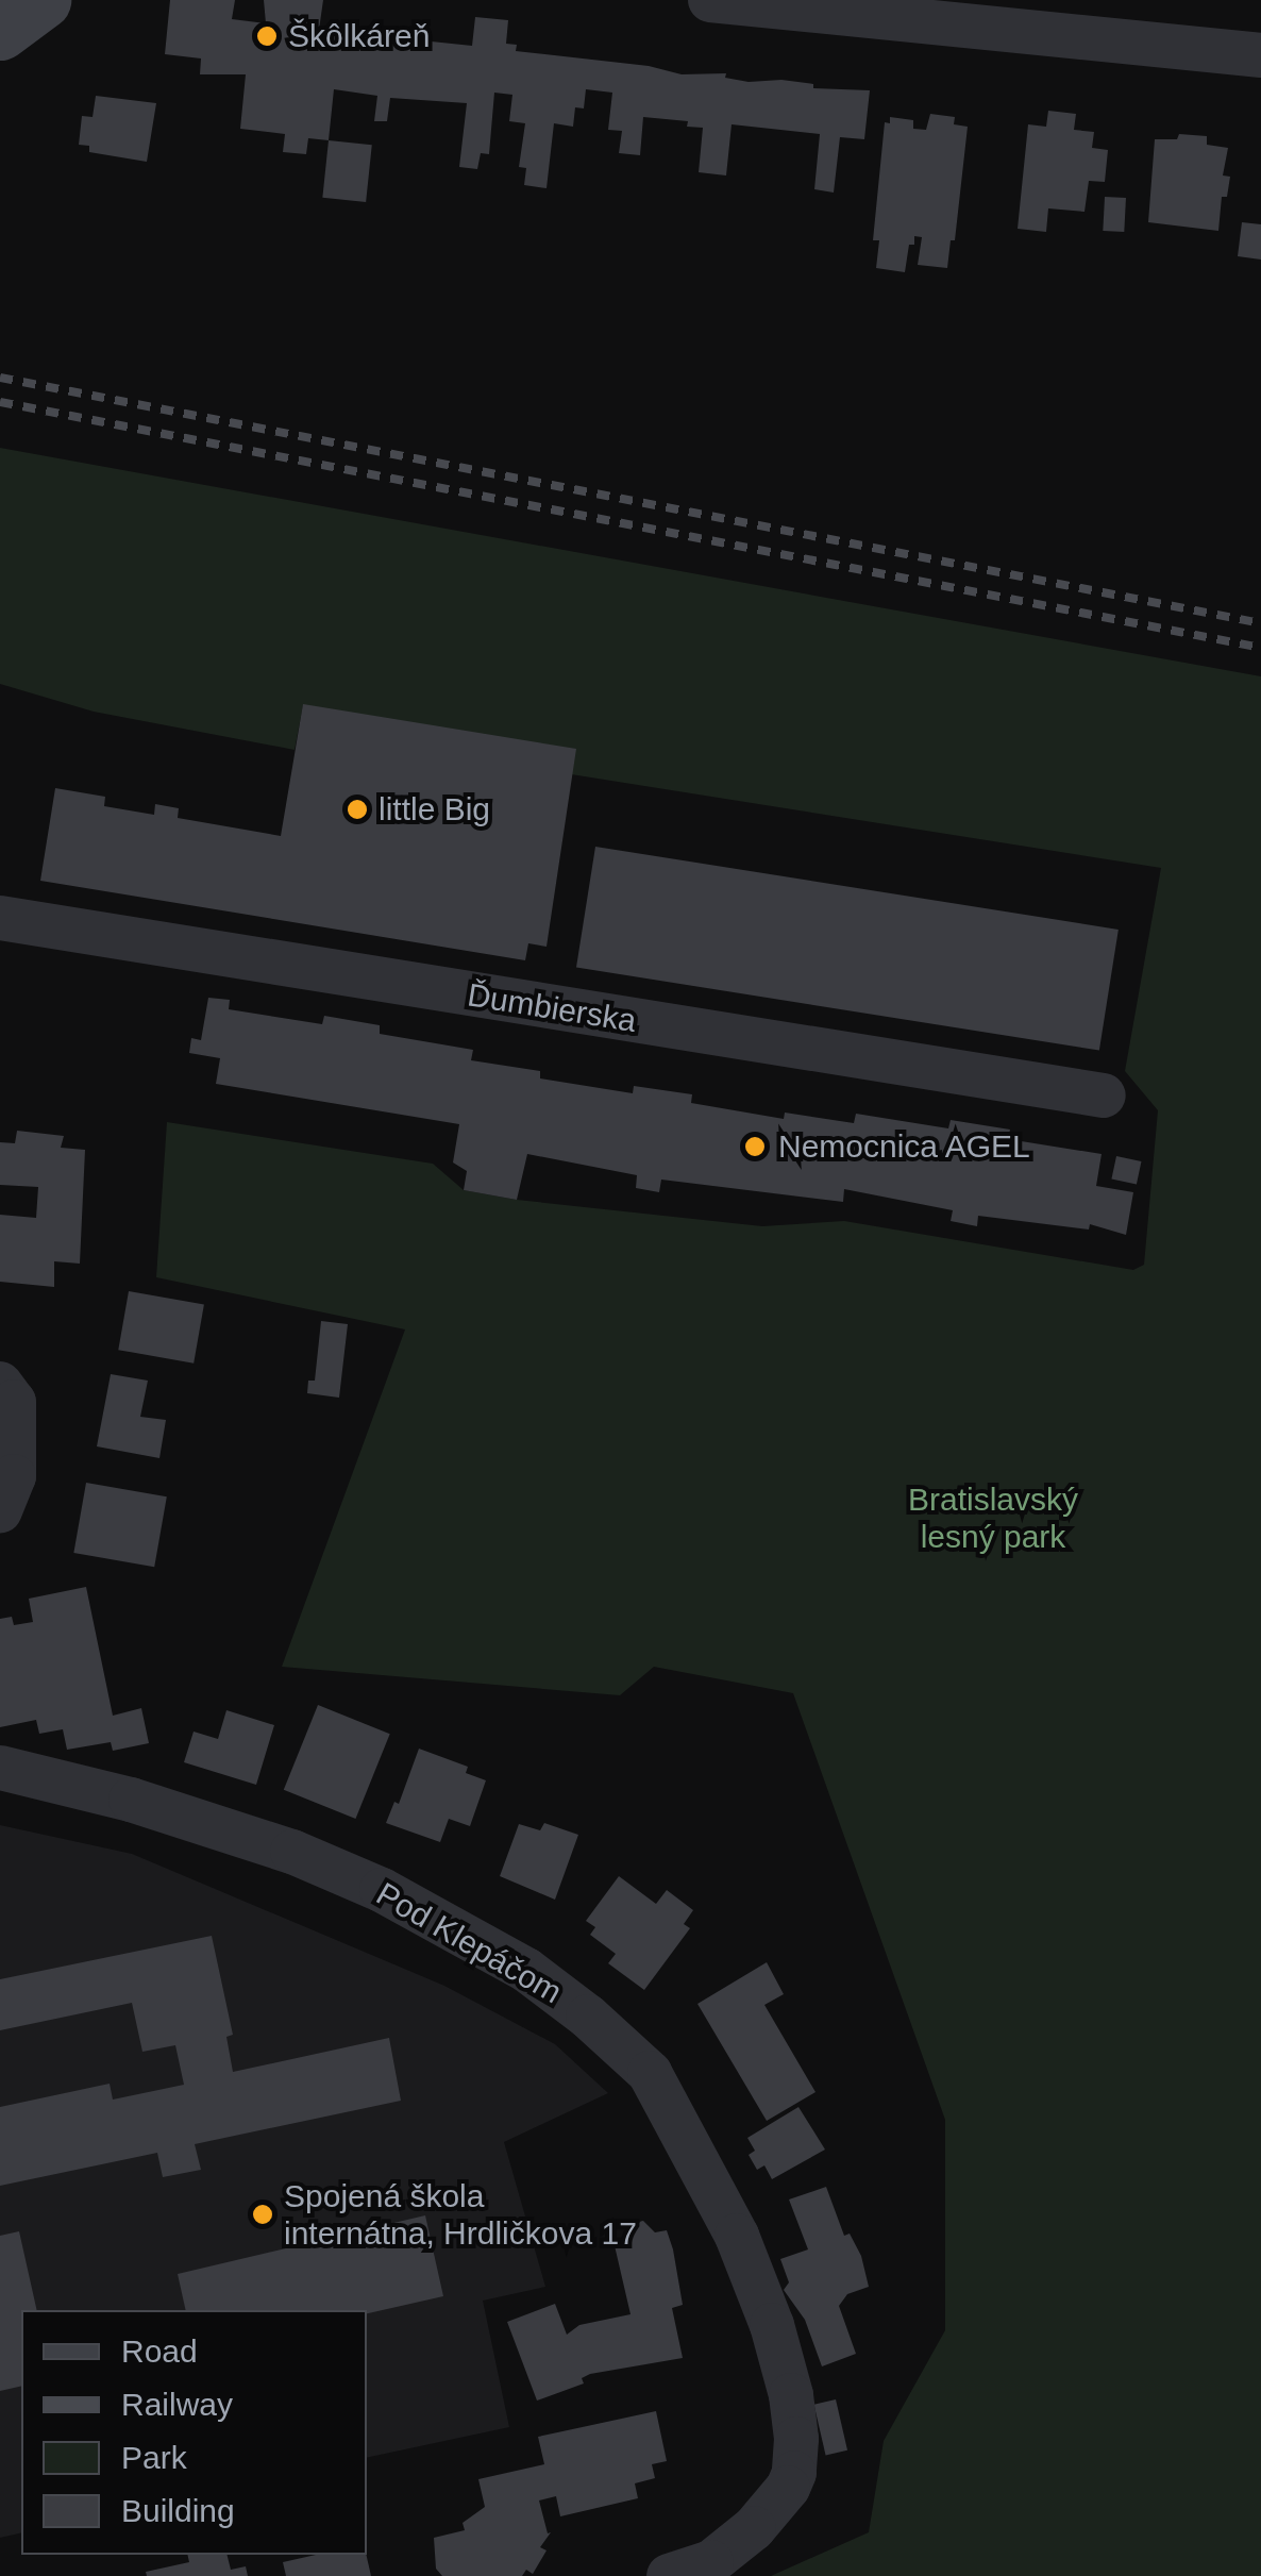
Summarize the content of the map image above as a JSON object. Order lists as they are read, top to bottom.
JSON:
{
  "streets": {
    "street": ["Ďumbierska", "Pod Klepáčom"]
  },
  "parks": ["Bratislavský lesný park"],
  "places": [
    "Škôlkáreň",
    "little Big",
    "Nemocnica AGEL",
    "Spojená škola internátna, Hrdličkova 17"
  ],
  "legend": [
    "Road",
    "Railway",
    "Park",
    "Building"
  ]
}
